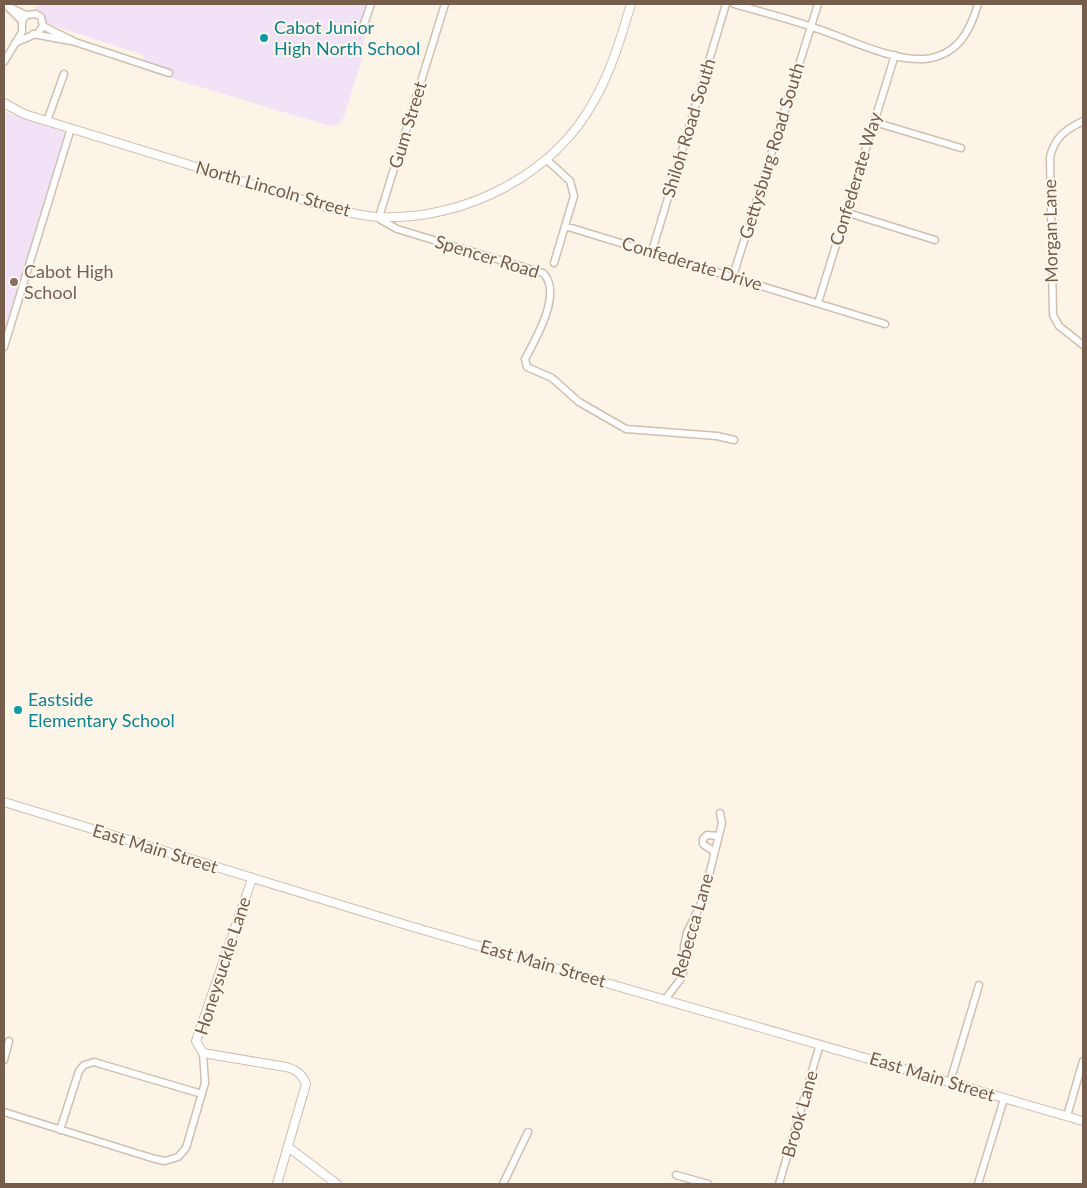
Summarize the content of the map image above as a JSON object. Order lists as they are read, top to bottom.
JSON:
{
  "streets": {
    "street": [
      "Gum Street",
      "Shiloh Road South",
      "Gettysburg Road South",
      "Confederate Way",
      "North Lincoln Street",
      "Morgan Lane",
      "Spencer Road",
      "Confederate Drive",
      "East Main Street",
      "Rebecca Lane",
      "Honeysuckle Lane",
      "Brook Lane"
    ]
  },
  "crossings": [
    ["Gum Street", "North Lincoln Street"],
    ["Gum Street", "Spencer Road"],
    ["Shiloh Road South", "Confederate Drive"],
    ["Gettysburg Road South", "Confederate Drive"],
    ["Confederate Way", "Confederate Drive"],
    ["North Lincoln Street", "Spencer Road"],
    ["East Main Street", "Rebecca Lane"],
    ["East Main Street", "Honeysuckle Lane"],
    ["East Main Street", "Brook Lane"]
  ],
  "places": ["Cabot Junior High North School", "Cabot High School", "Eastside Elementary School"]
}
